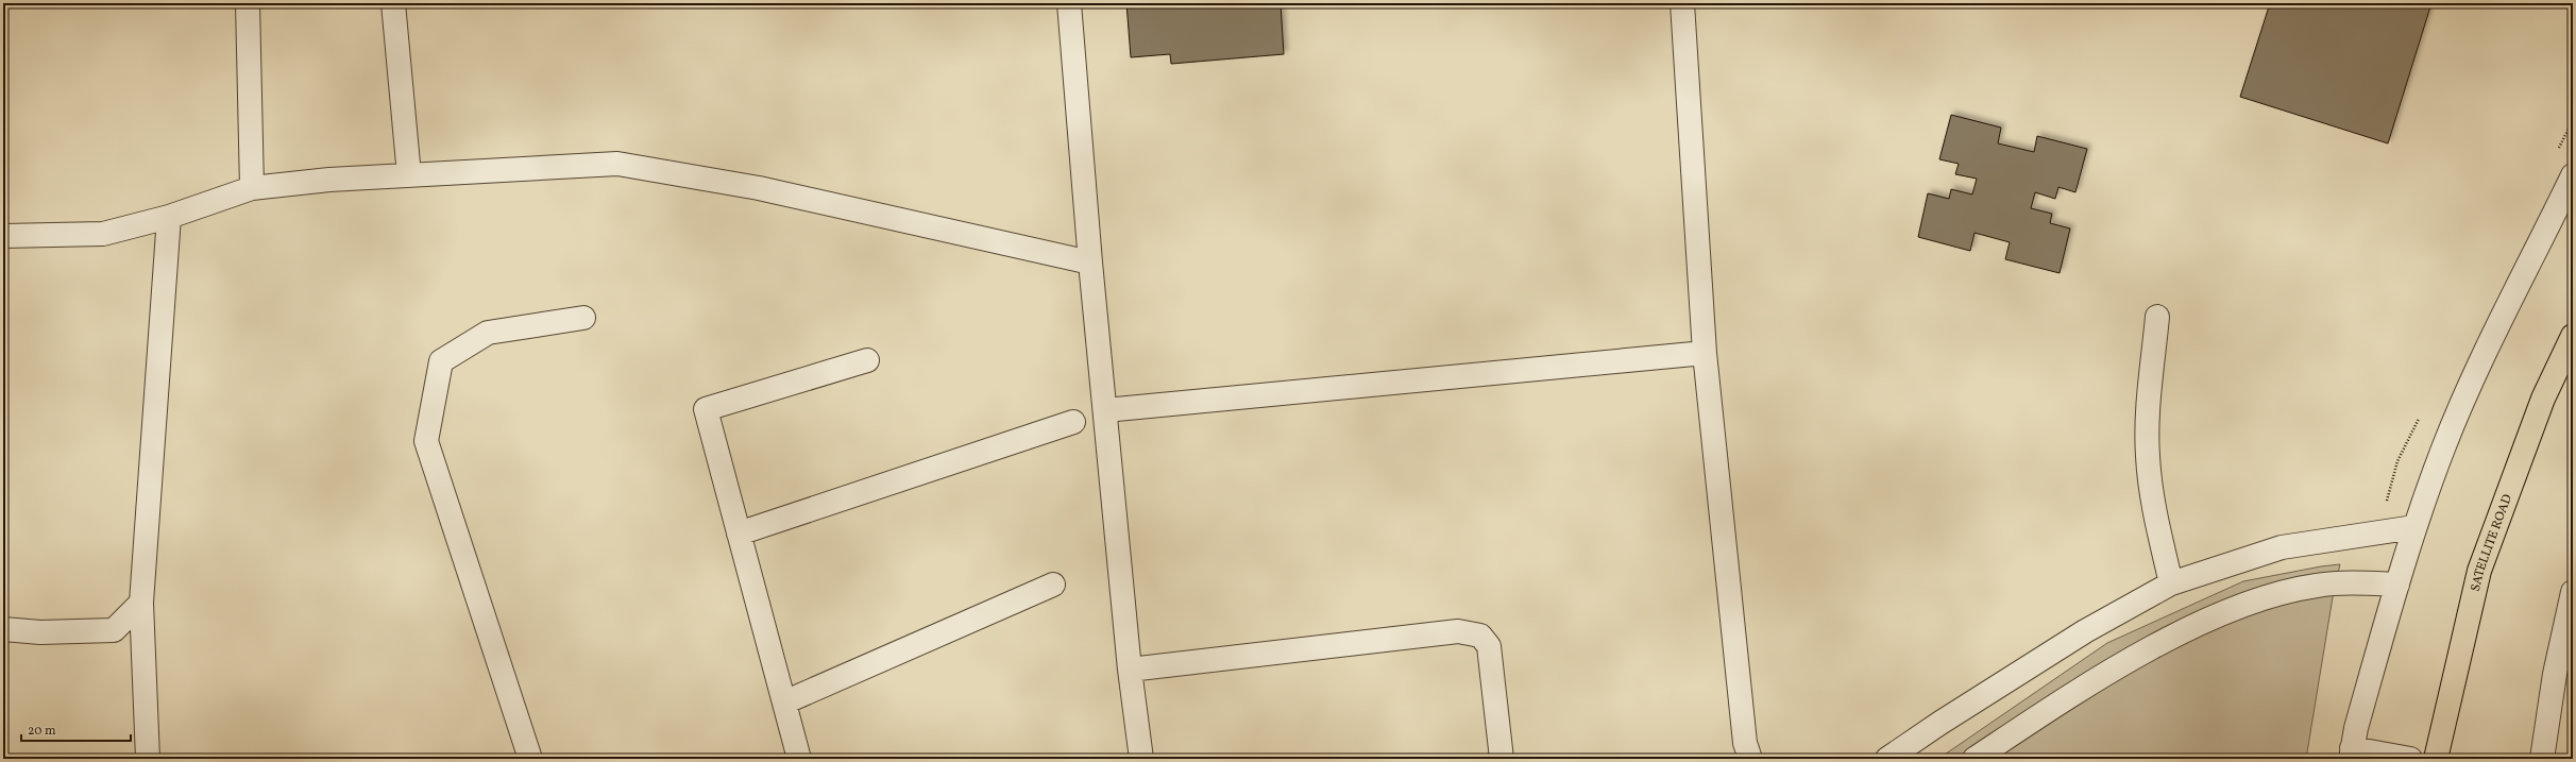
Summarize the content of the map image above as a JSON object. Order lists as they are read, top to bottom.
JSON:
{
  "streets": {
    "main road": ["SATELLITE ROAD"]
  },
  "scale_bar": "20 m"
}
